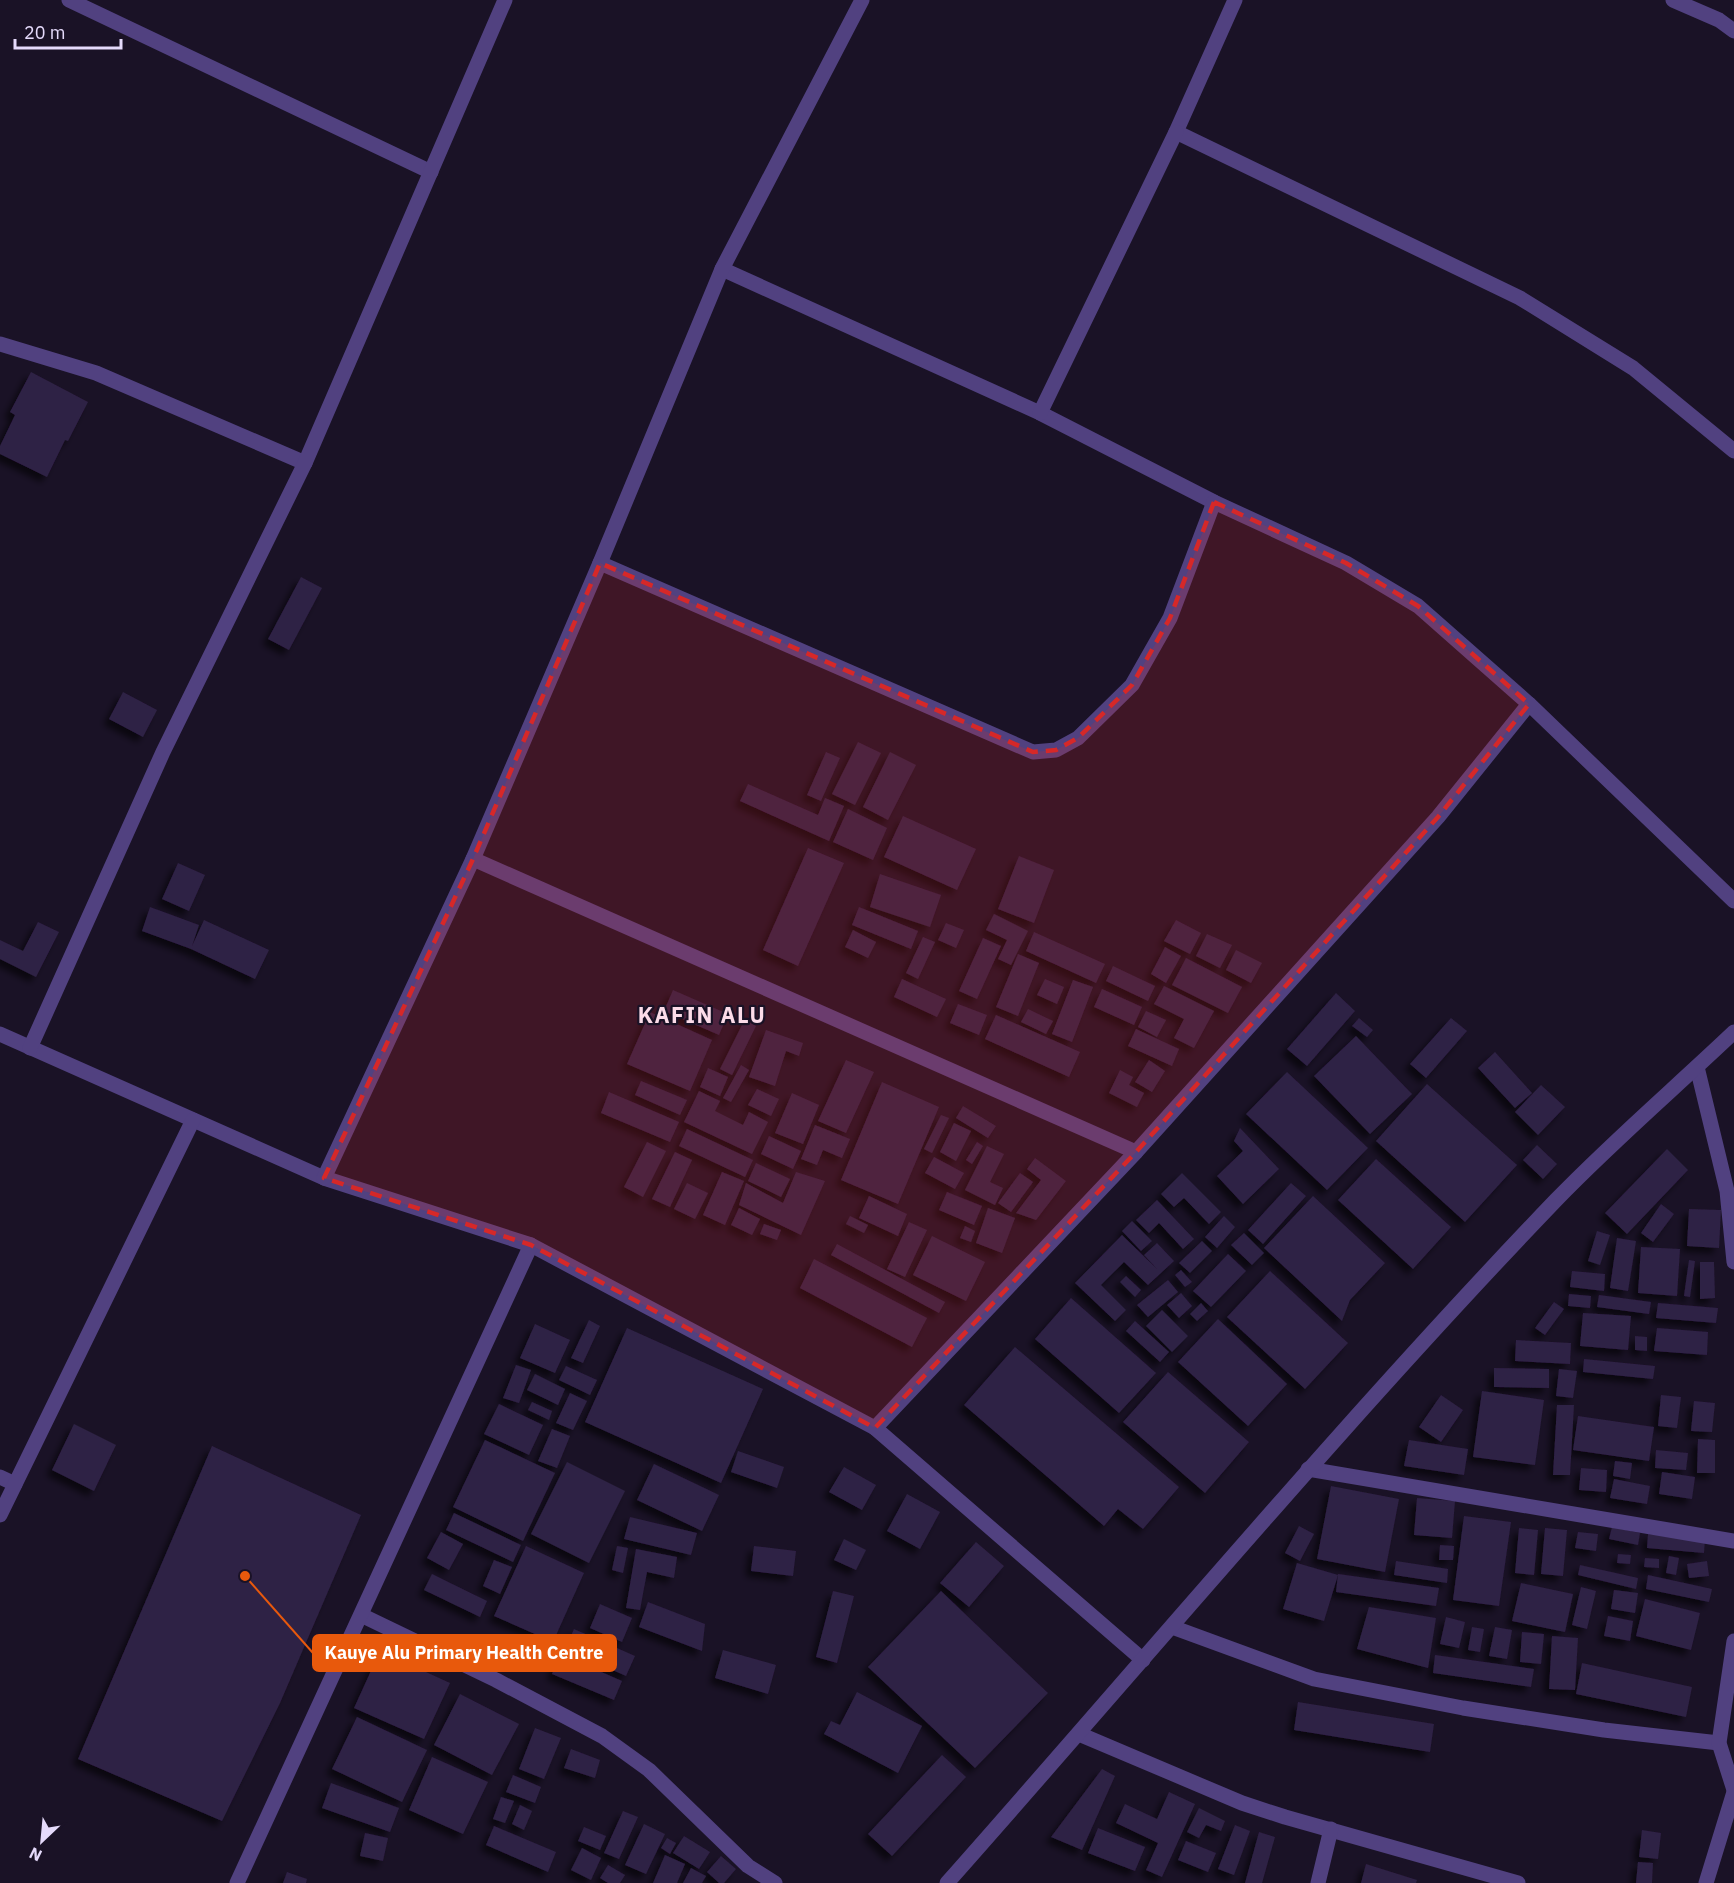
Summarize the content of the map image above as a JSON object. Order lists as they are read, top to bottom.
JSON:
{
  "districts": ["KAFIN ALU"],
  "places": ["Kauye Alu Primary Health Centre"],
  "scale_bar": "20 m",
  "north": "bottom left"
}
